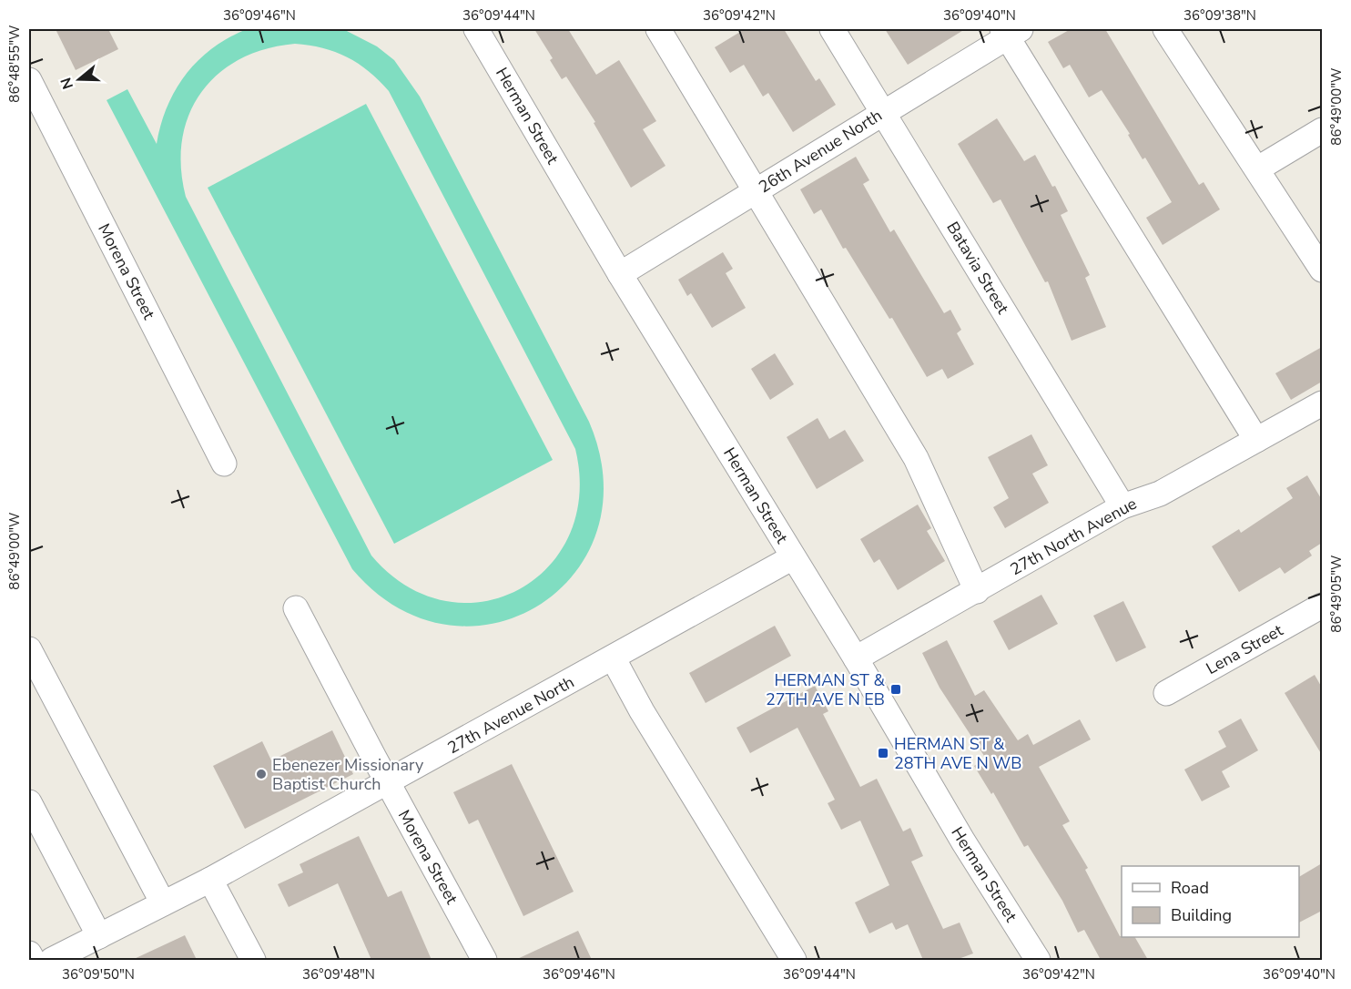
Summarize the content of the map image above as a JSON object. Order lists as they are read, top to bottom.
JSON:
{
  "streets": {
    "street": [
      "Herman Street",
      "26th Avenue North",
      "Batavia Street",
      "Morena Street",
      "27th North Avenue",
      "Lena Street",
      "27th Avenue North"
    ]
  },
  "crossings": [
    ["Herman Street", "26th Avenue North"],
    ["Herman Street", "27th North Avenue"],
    ["Herman Street", "27th Avenue North"],
    ["26th Avenue North", "Batavia Street"],
    ["Batavia Street", "27th North Avenue"],
    ["Morena Street", "27th Avenue North"]
  ],
  "places": {
    "transit": ["HERMAN ST & 27TH AVE N EB", "HERMAN ST & 28TH AVE N WB"],
    "other": ["Ebenezer Missionary Baptist Church"]
  },
  "legend": ["Road", "Building"],
  "north": "left",
  "coordinates": [
    "36°09'46\"N",
    "36°09'44\"N",
    "36°09'42\"N",
    "36°09'40\"N",
    "36°09'38\"N",
    "86°48'55\"W",
    "86°49'00\"W",
    "86°49'05\"W",
    "36°09'50\"N",
    "36°09'48\"N"
  ]
}
